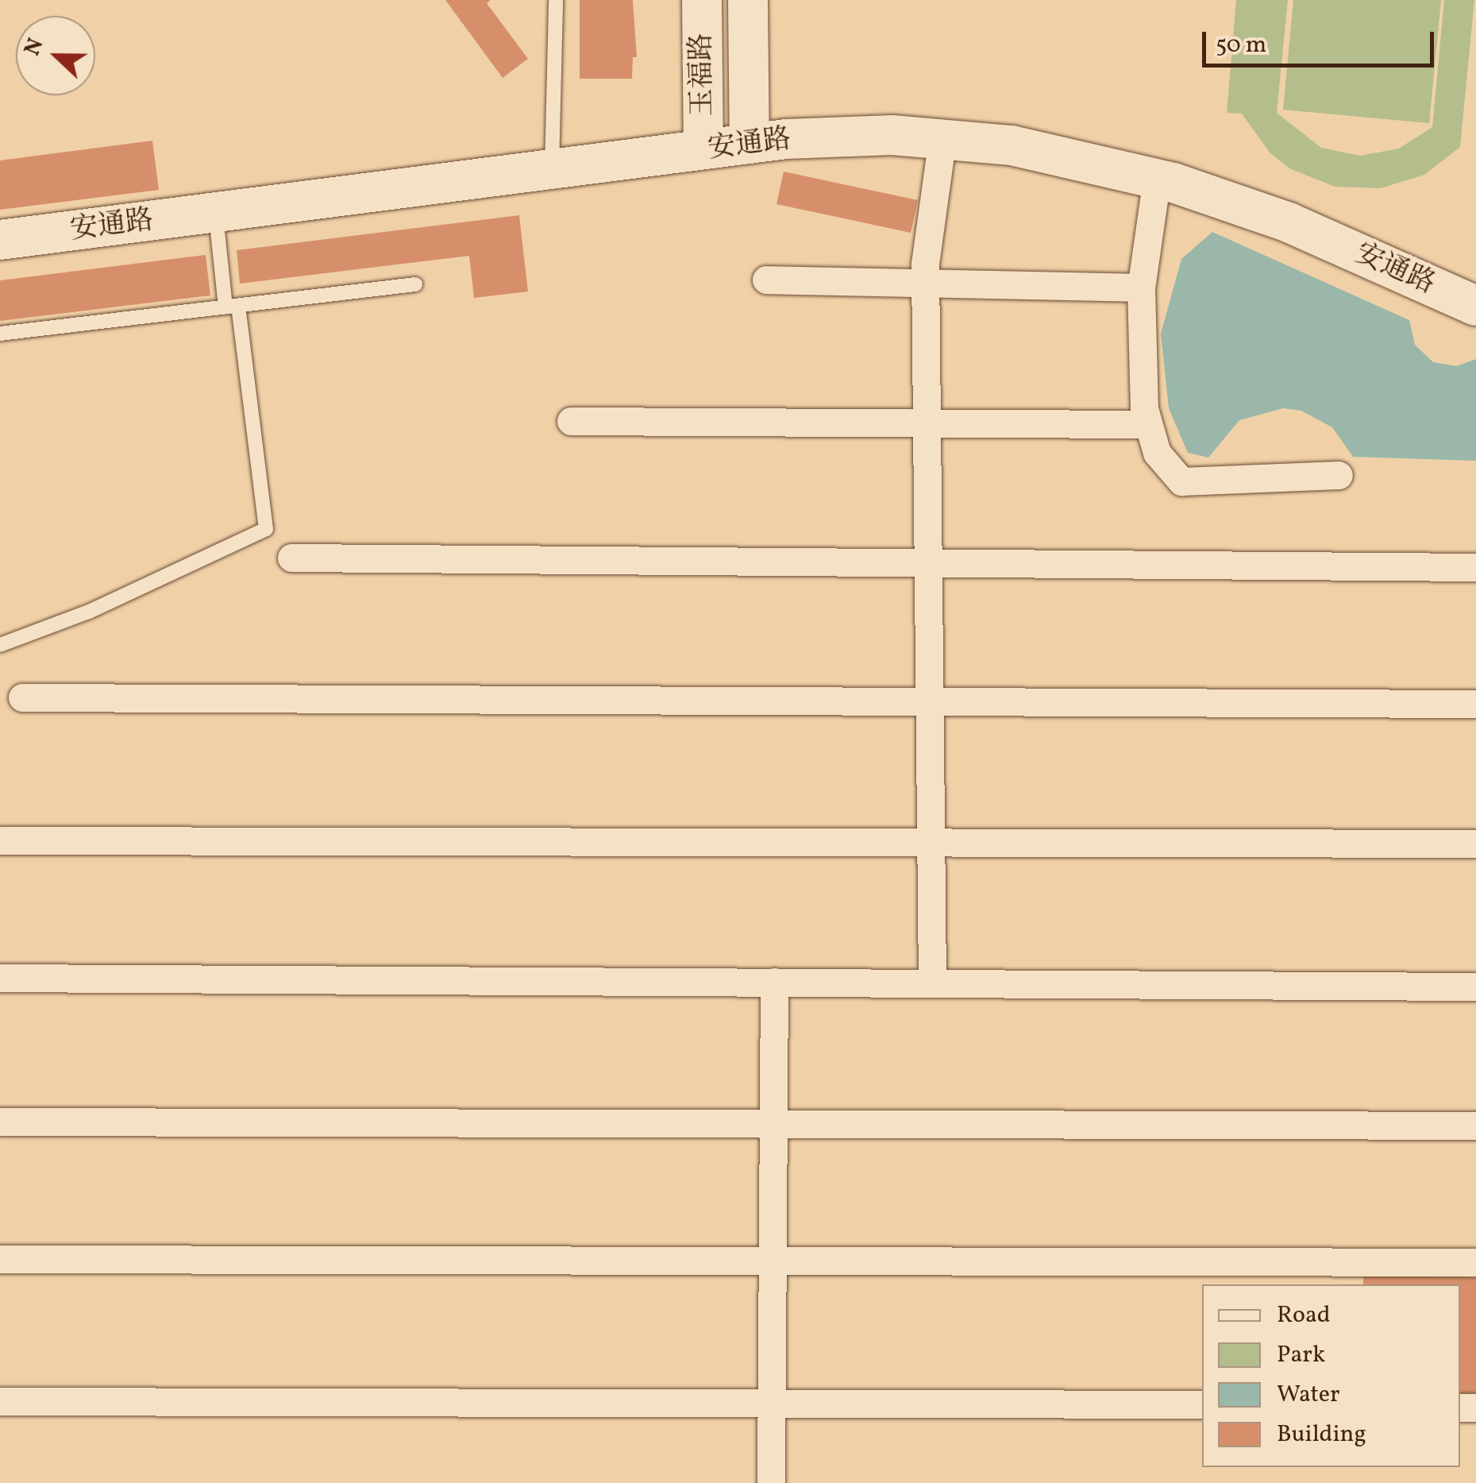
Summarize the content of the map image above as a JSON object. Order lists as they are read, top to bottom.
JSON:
{
  "streets": {
    "street": ["玉福路", "安通路"]
  },
  "crossings": [
    ["玉福路", "安通路"]
  ],
  "legend": [
    "Road",
    "Park",
    "Water",
    "Building"
  ],
  "scale_bar": "50 m",
  "north": "left"
}
